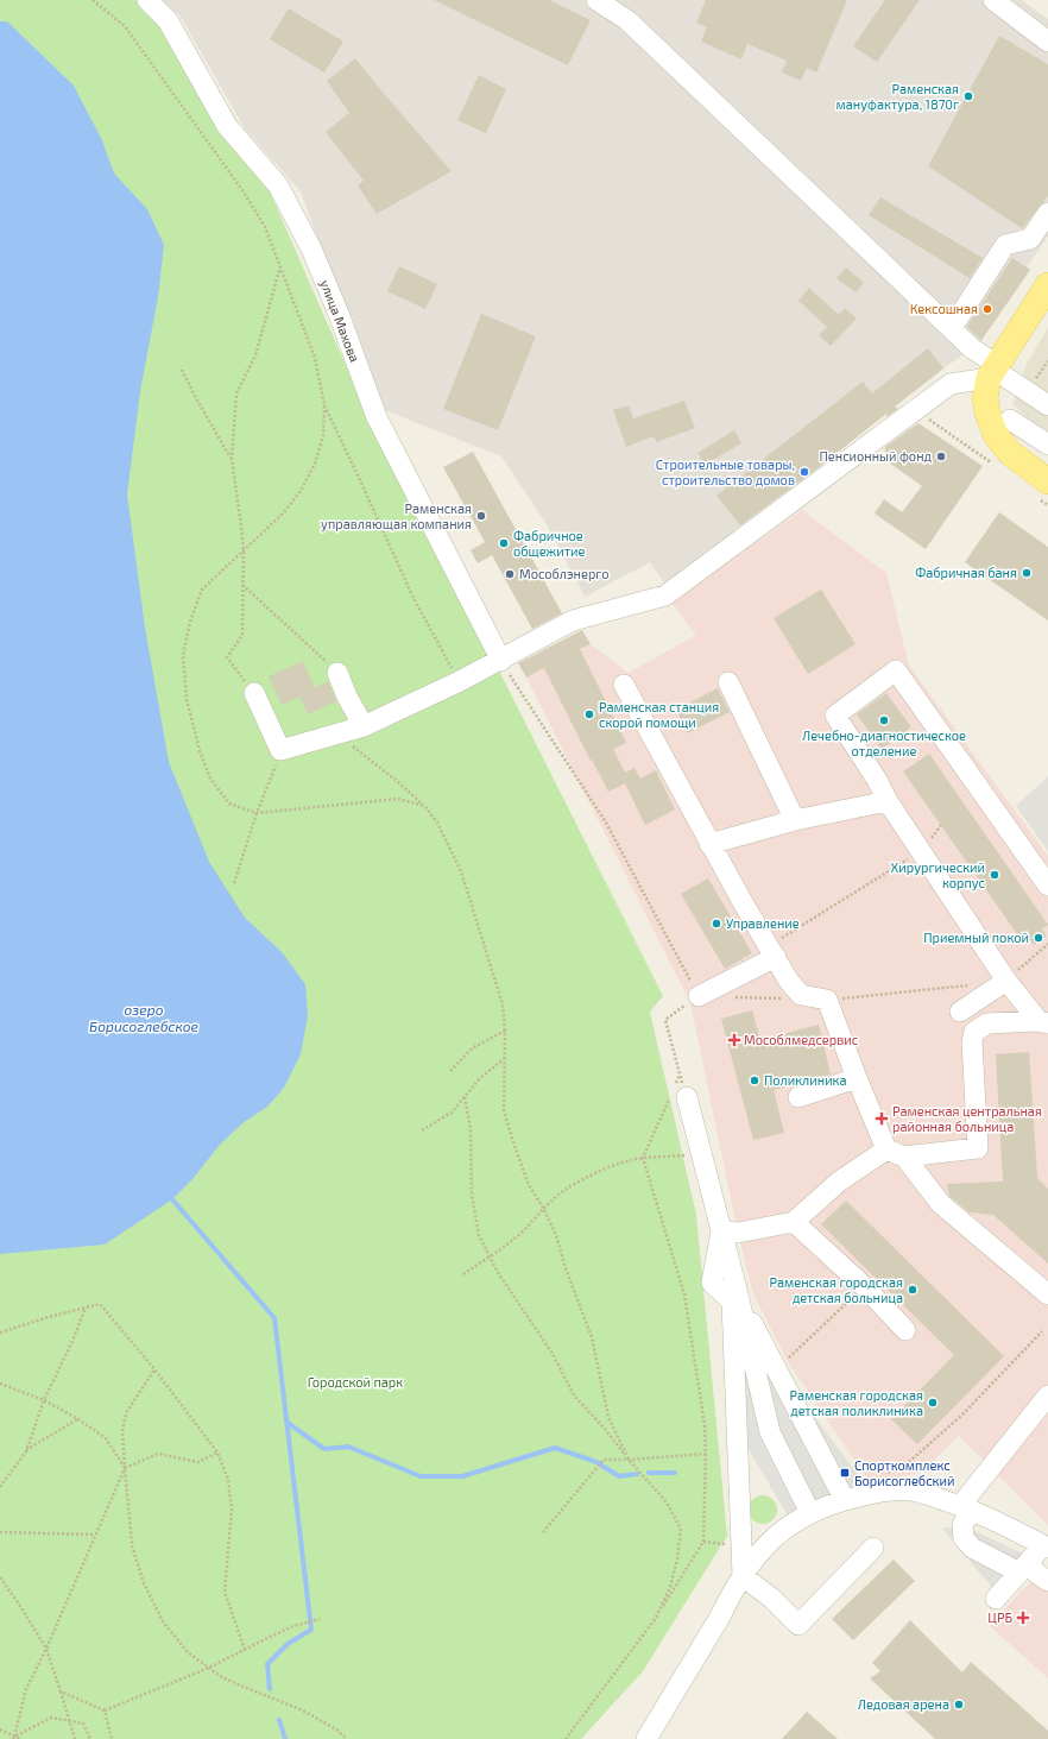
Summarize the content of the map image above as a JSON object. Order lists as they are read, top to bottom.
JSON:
{
  "streets": {
    "street": ["улица Махова"]
  },
  "water": ["озеро Борисоглебское"],
  "parks": ["Городской парк"],
  "places": {
    "other": [
      "Раменская мануфактура, 1870г",
      "Кексошная",
      "Пенсионный фонд",
      "Строительные товары, строительство домов",
      "Раменская управляющая компания",
      "Фабричное общежитие",
      "Фабричная баня",
      "Мособлэнерго",
      "Раменская станция скорой помощи",
      "Лечебно-диагностическое отделение",
      "Хирургический корпус",
      "Управление",
      "Приемный покой",
      "Поликлиника",
      "Раменская городская детская больница",
      "Раменская городская детская поликлиника",
      "Ледовая арена"
    ],
    "health": ["Мособлмедсервис", "Раменская центральная районная больница", "ЦРБ"],
    "transit": ["Спорткомплекс Борисоглебский"]
  }
}
